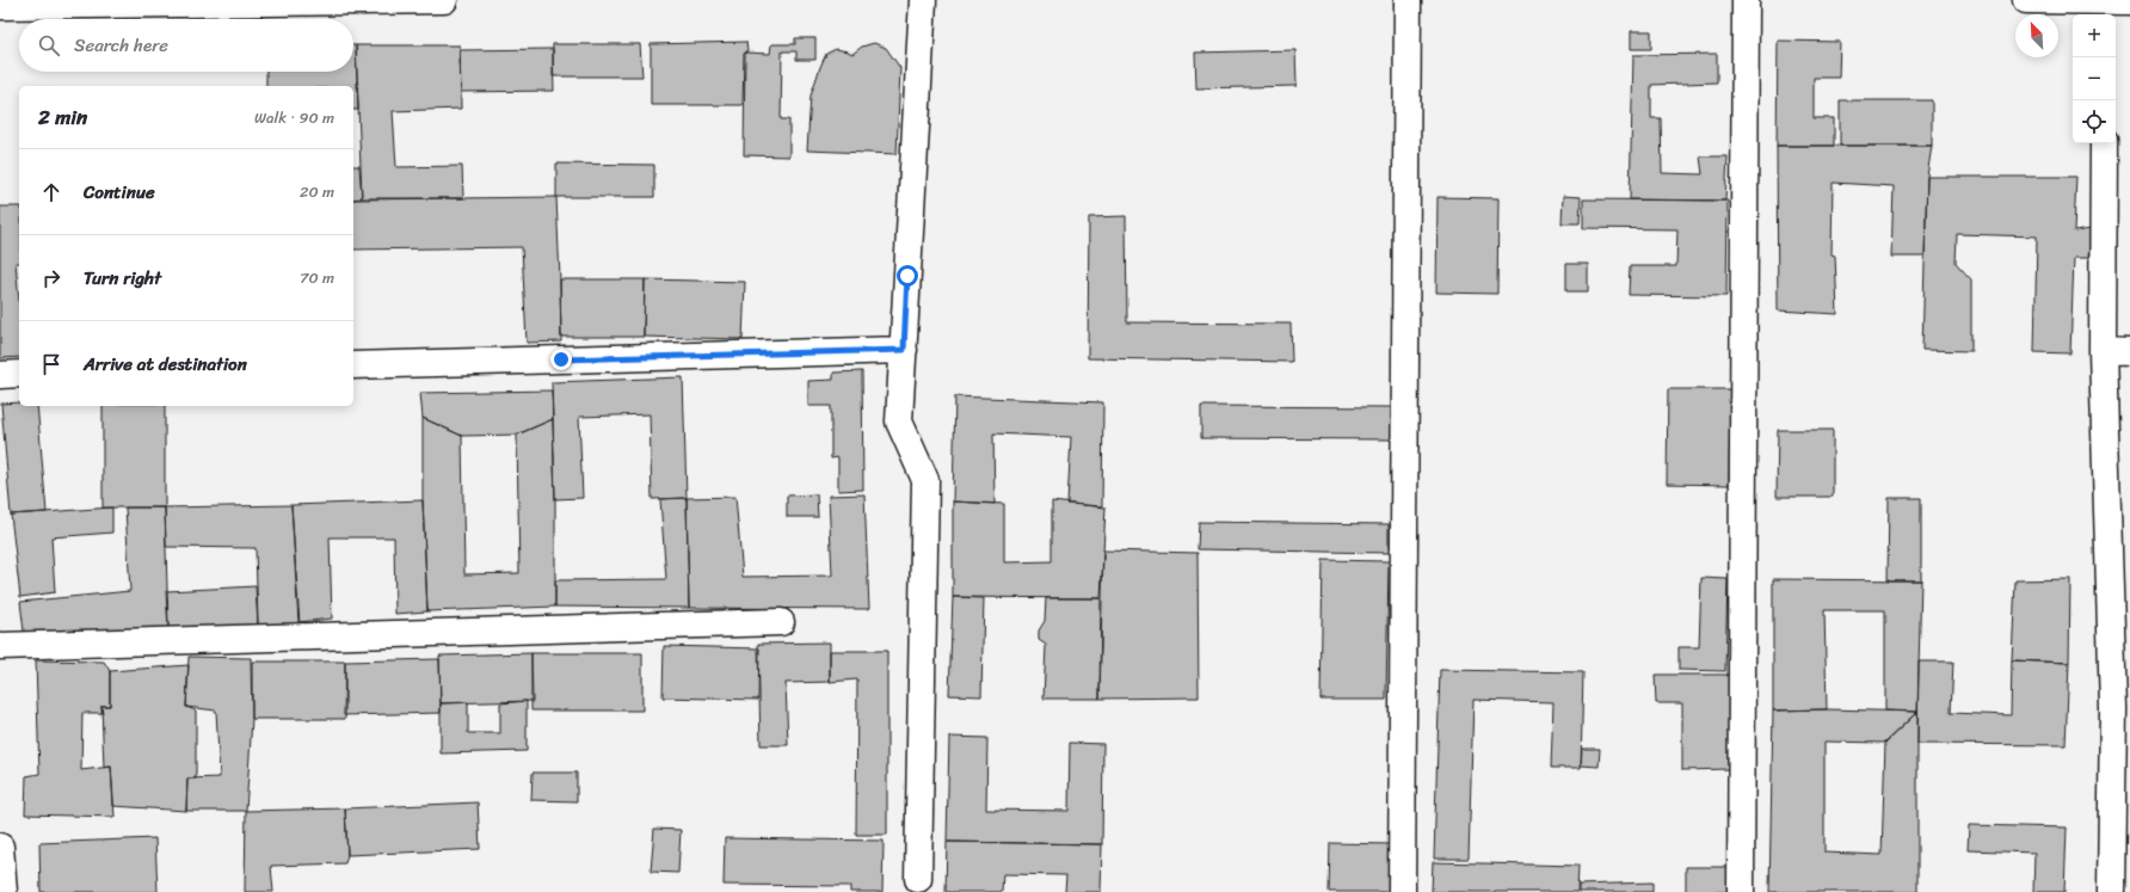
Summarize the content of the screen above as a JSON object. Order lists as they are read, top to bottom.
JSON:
{
  "north": "top left",
  "page": {
    "map_buttons": ["+", "−"],
    "search": "Search here",
    "heading": ["2 min", "Walk · 90 m"],
    "list": [
      ["Continue", "20 m"],
      ["Turn right", "70 m"],
      "Arrive at destination"
    ]
  }
}
